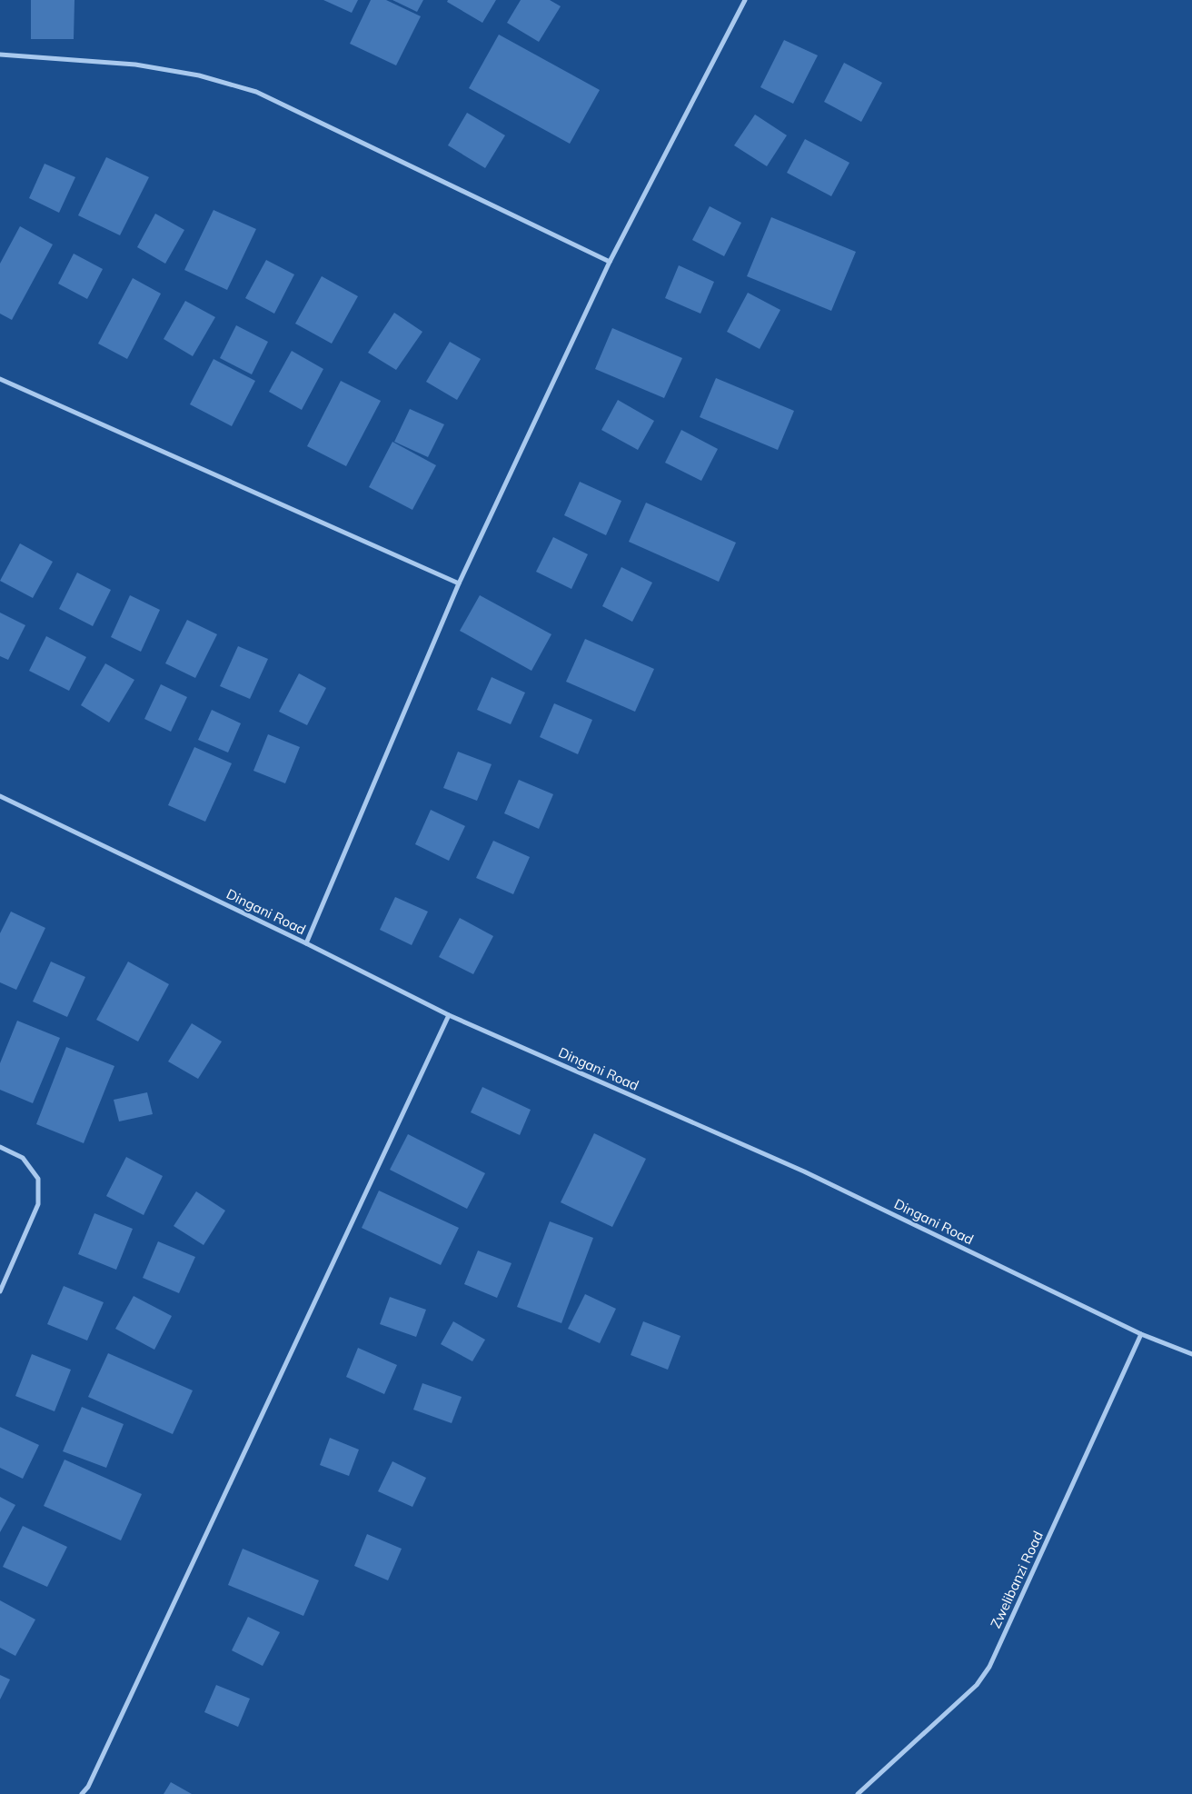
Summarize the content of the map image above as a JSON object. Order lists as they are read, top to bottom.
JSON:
{
  "streets": {
    "street": ["Dingani Road", "Zwelibanzi Road"]
  },
  "crossings": [
    ["Dingani Road", "Zwelibanzi Road"]
  ]
}
